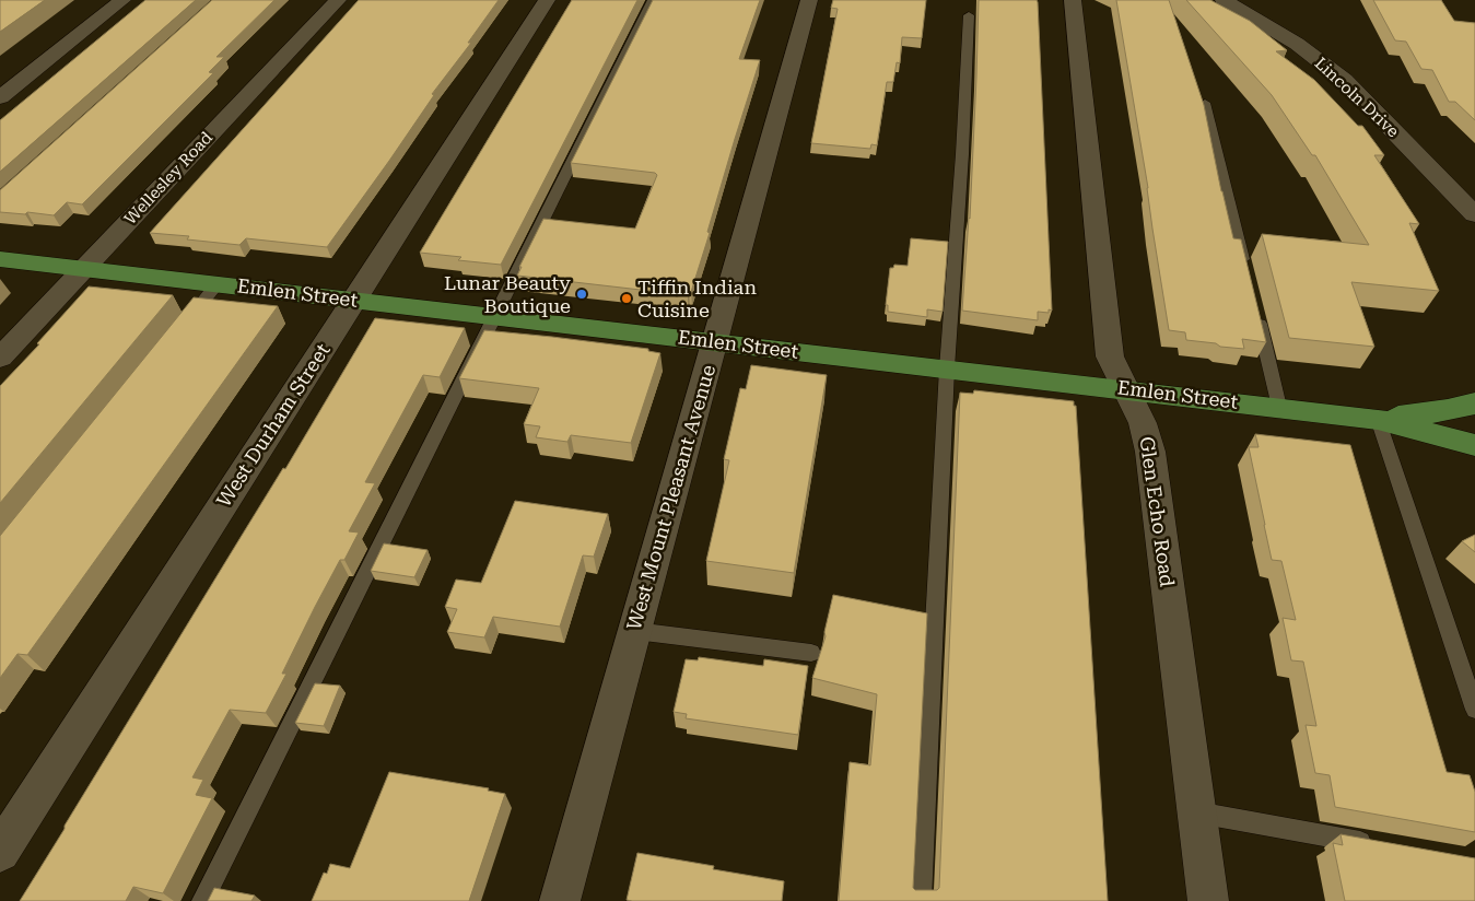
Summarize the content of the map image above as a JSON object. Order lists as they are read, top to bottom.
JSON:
{
  "streets": {
    "main road": ["Emlen Street"],
    "street": [
      "Lincoln Drive",
      "Wellesley Road",
      "West Durham Street",
      "West Mount Pleasant Avenue",
      "Glen Echo Road"
    ]
  },
  "crossings": [
    ["Wellesley Road", "Emlen Street"],
    ["Emlen Street", "West Durham Street"],
    ["Emlen Street", "West Mount Pleasant Avenue"],
    ["Emlen Street", "Glen Echo Road"]
  ],
  "places": ["Lunar Beauty Boutique", "Tiffin Indian Cuisine"]
}
